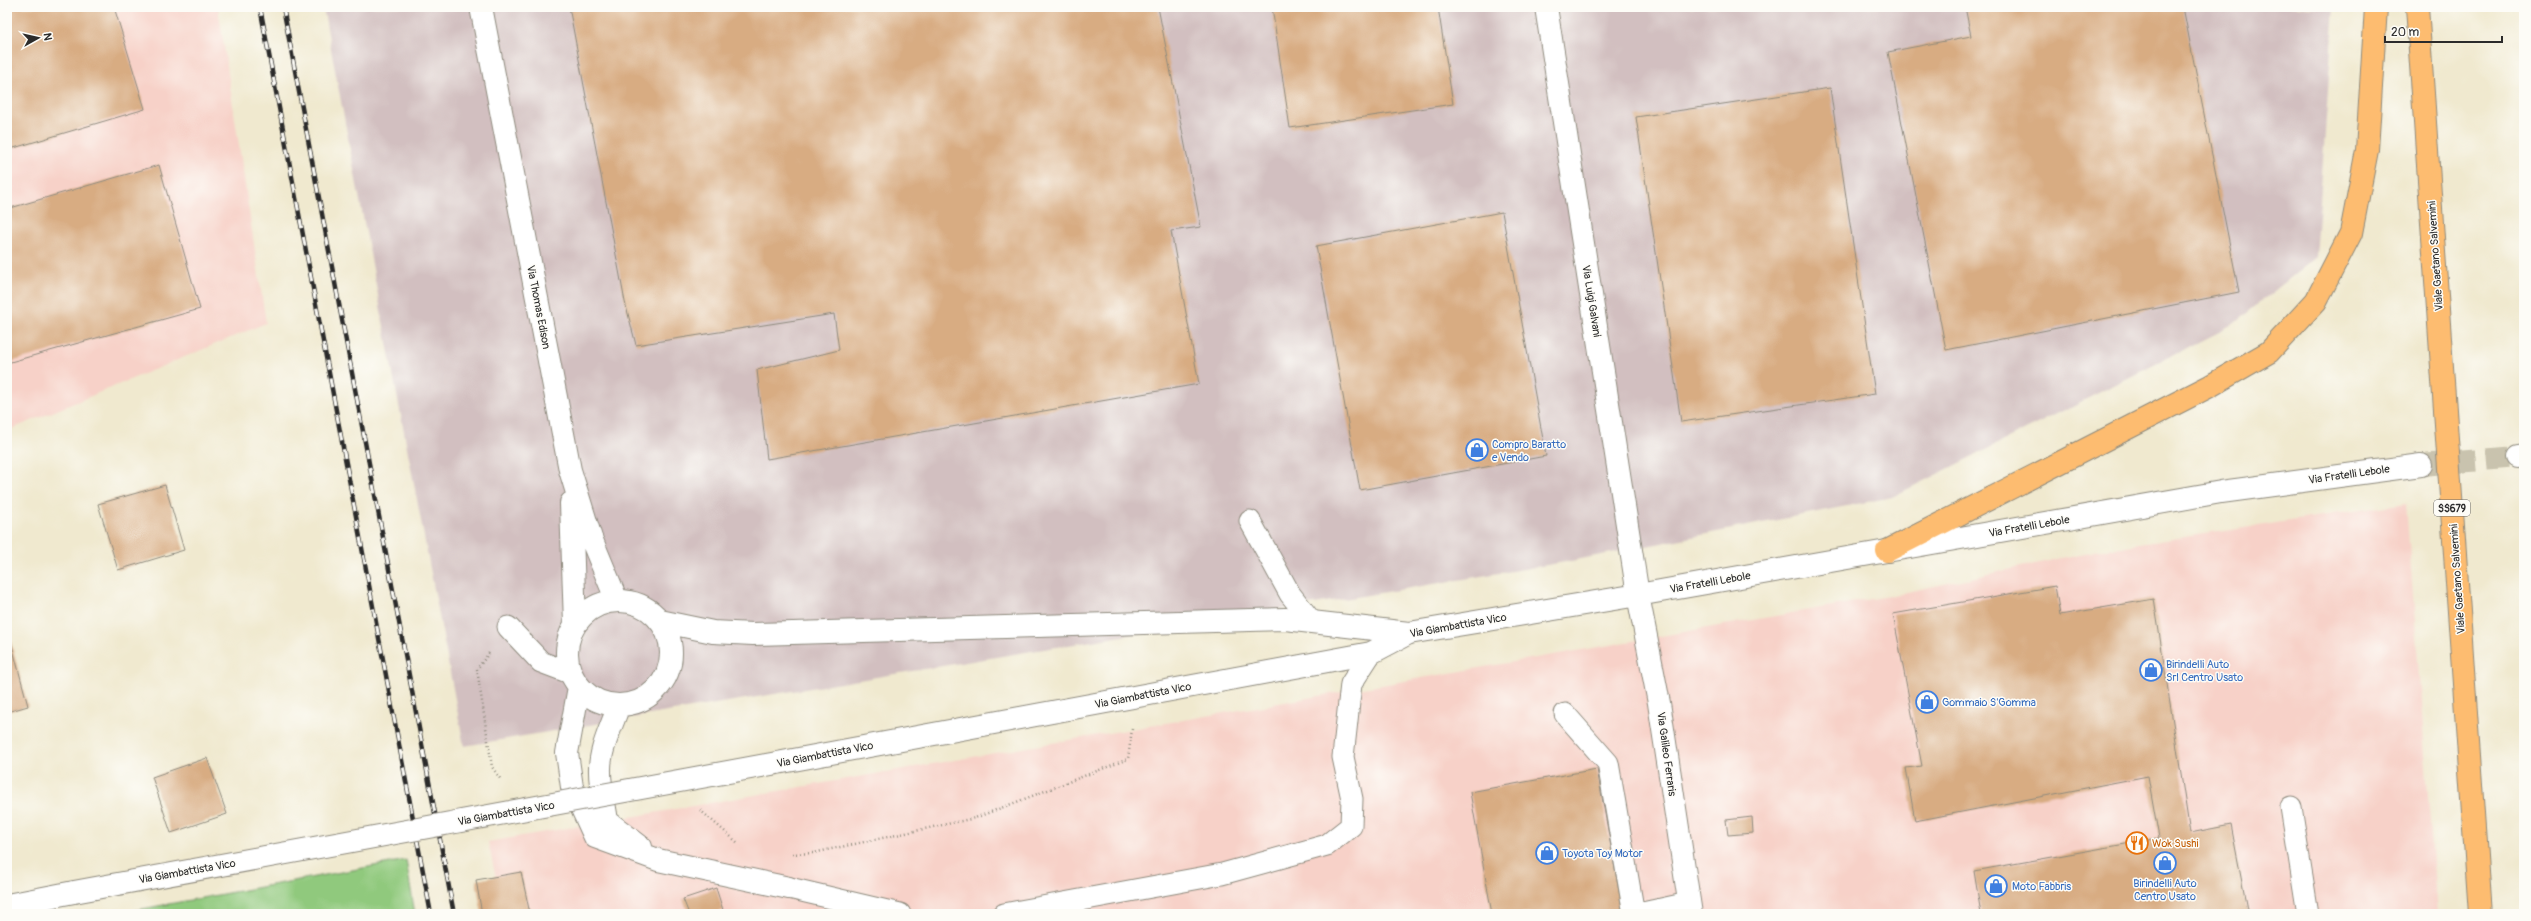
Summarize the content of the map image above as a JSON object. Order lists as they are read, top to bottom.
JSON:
{
  "streets": {
    "main road": ["Viale Gaetano Salvemini", "SS679"],
    "street": [
      "Via Luigi Galvani",
      "Via Thomas Edison",
      "Via Fratelli Lebole",
      "Via Giambattista Vico",
      "Via Galileo Ferraris"
    ]
  },
  "crossings": [
    ["Via Luigi Galvani", "Via Fratelli Lebole"],
    ["Via Luigi Galvani", "Via Giambattista Vico"],
    ["Via Luigi Galvani", "Via Galileo Ferraris"],
    ["Via Fratelli Lebole", "Via Giambattista Vico"],
    ["Via Fratelli Lebole", "Via Galileo Ferraris"],
    ["Via Giambattista Vico", "Via Galileo Ferraris"]
  ],
  "places": {
    "shop": [
      "Compro Baratto e Vendo",
      "Birindelli Auto Srl Centro Usato",
      "Gommaio S'Gomma",
      "Toyota Toy Motor",
      "Birindelli Auto Centro Usato",
      "Moto Fabbris"
    ],
    "restaurant": ["Wok Sushi"]
  },
  "scale_bar": "20 m",
  "north": "right"
}
